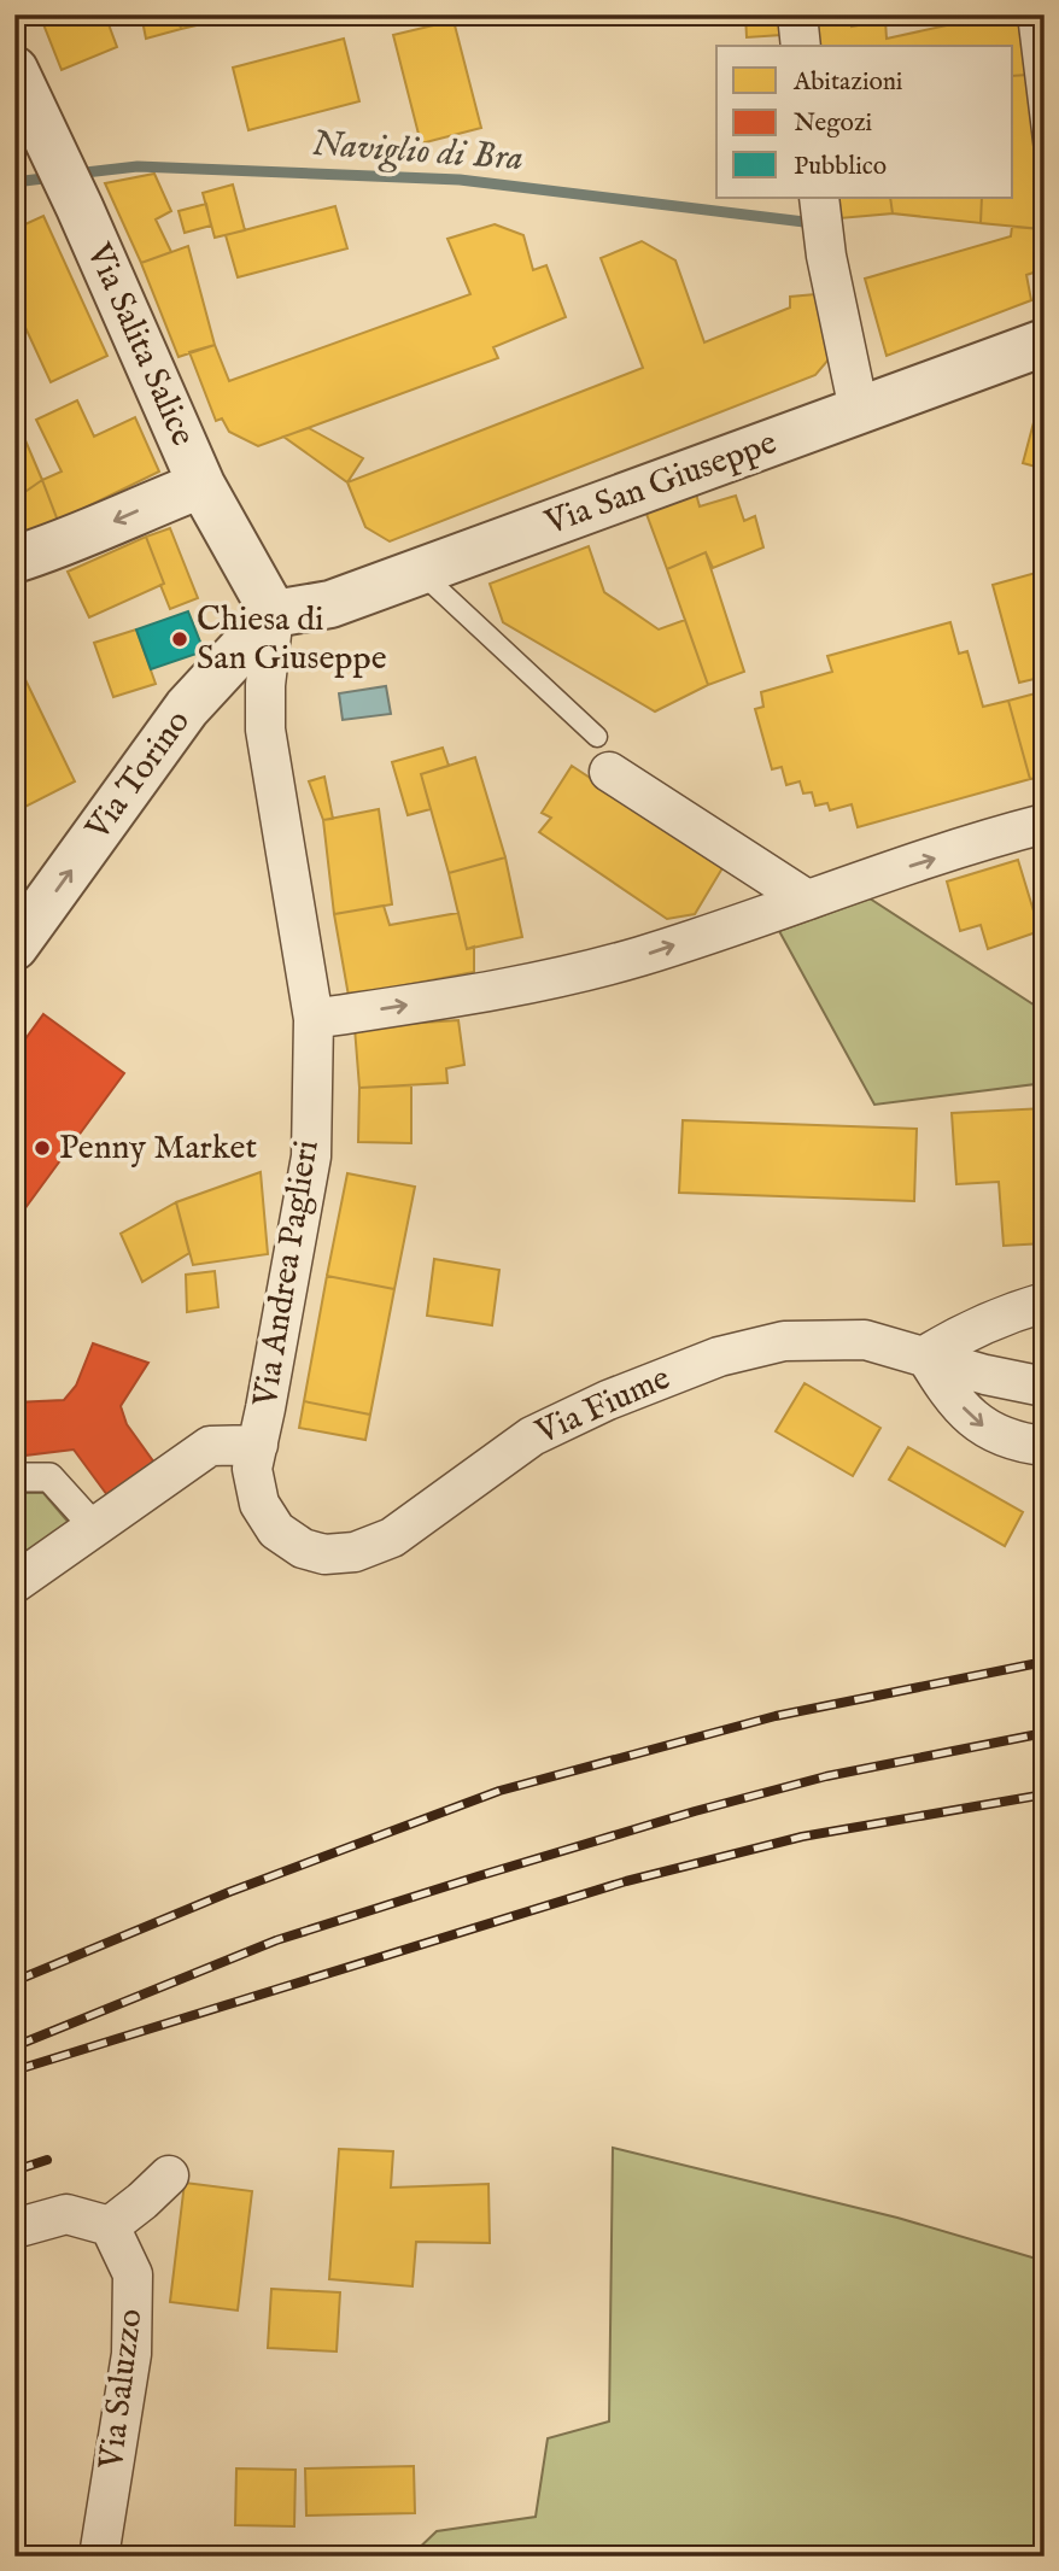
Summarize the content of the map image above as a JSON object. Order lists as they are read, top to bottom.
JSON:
{
  "streets": {
    "street": [
      "Via Salita Salice",
      "Via San Giuseppe",
      "Via Torino",
      "Via Andrea Paglieri",
      "Via Fiume",
      "Via Saluzzo"
    ]
  },
  "crossings": [
    ["Via Salita Salice", "Via San Giuseppe"],
    ["Via Salita Salice", "Via Torino"],
    ["Via Salita Salice", "Via Andrea Paglieri"],
    ["Via San Giuseppe", "Via Torino"],
    ["Via San Giuseppe", "Via Andrea Paglieri"],
    ["Via Torino", "Via Andrea Paglieri"],
    ["Via Andrea Paglieri", "Via Fiume"]
  ],
  "one_way": ["Via Torino"],
  "water": ["Naviglio di Bra"],
  "places": ["Chiesa di San Giuseppe", "Penny Market"],
  "legend": ["Abitazioni", "Negozi", "Pubblico"]
}
